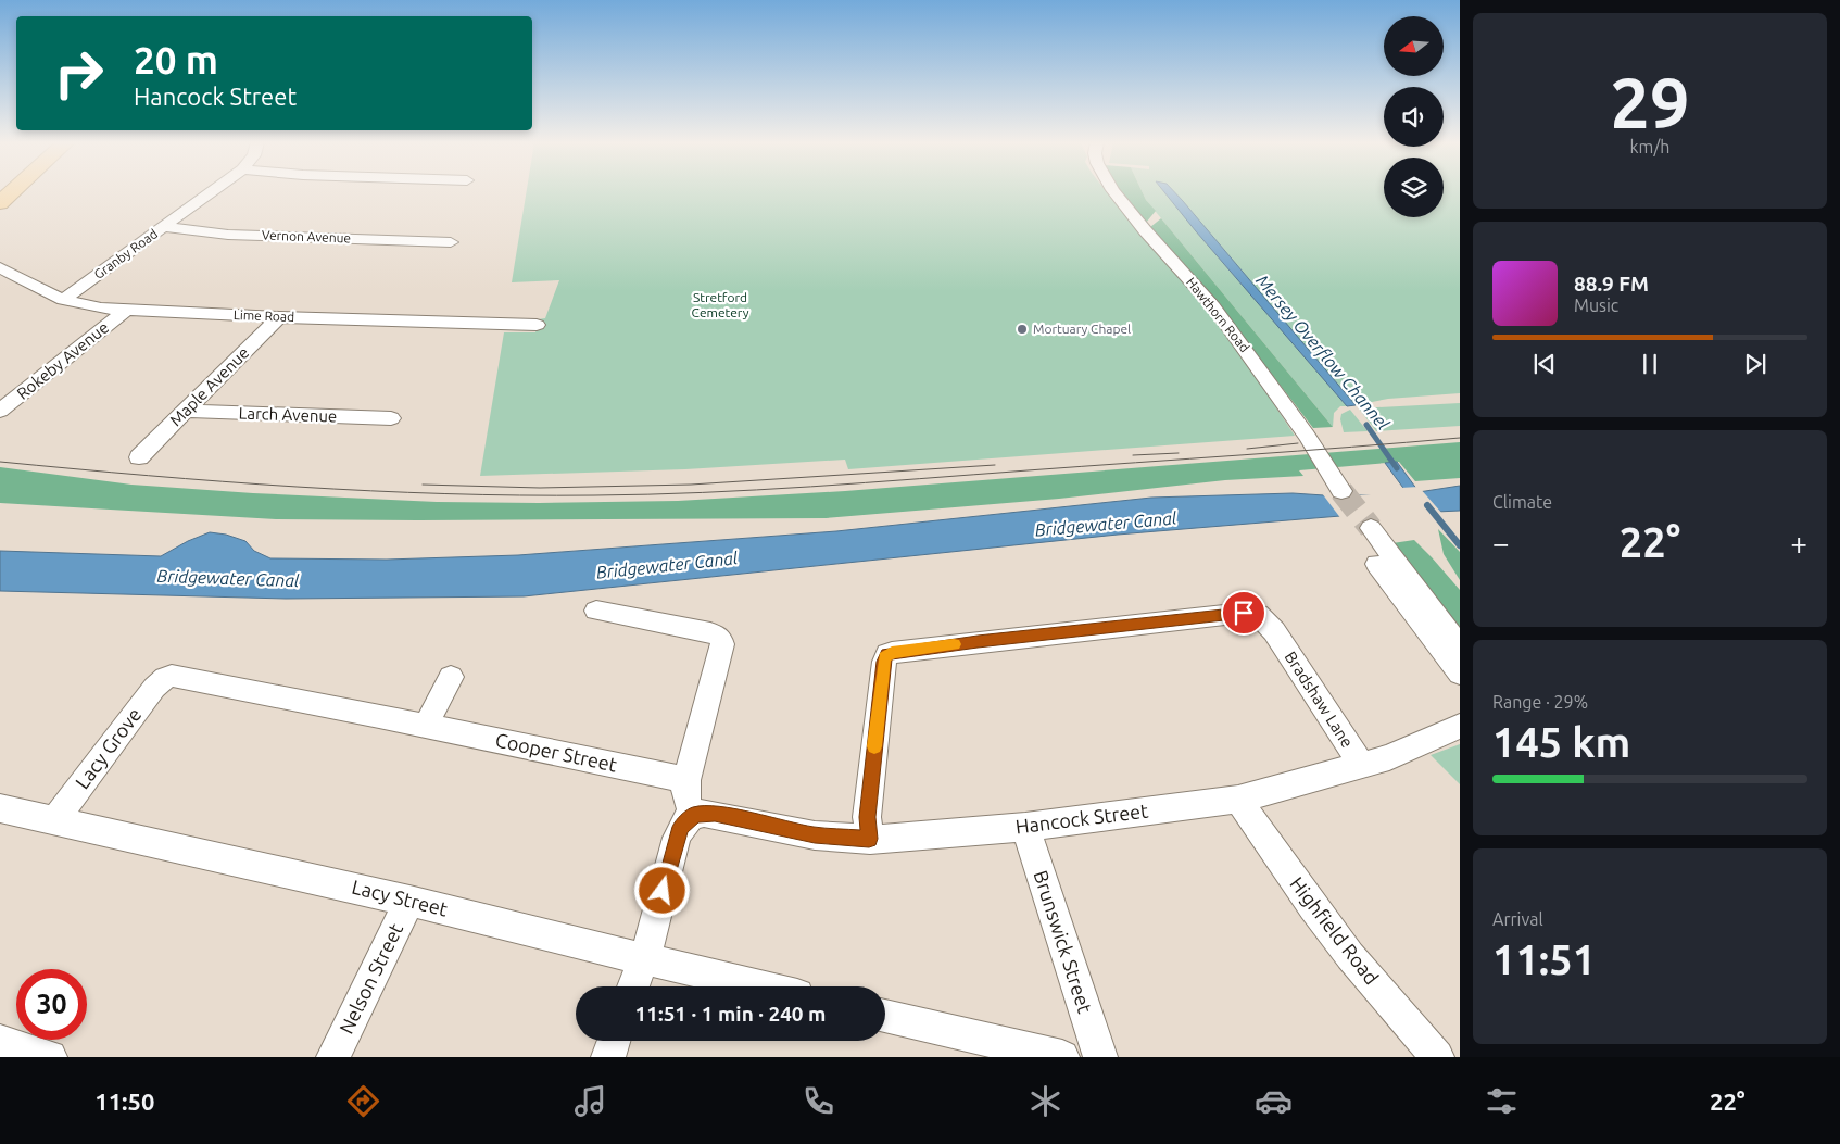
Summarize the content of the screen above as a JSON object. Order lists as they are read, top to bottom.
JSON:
{
  "streets": {
    "street": [
      "Vernon Avenue",
      "Granby Road",
      "Hawthorn Road",
      "Lime Road",
      "Rokeby Avenue",
      "Maple Avenue",
      "Larch Avenue",
      "Bradshaw Lane",
      "Lacy Grove",
      "Cooper Street",
      "Hancock Street",
      "Lacy Street",
      "Highfield Road",
      "Brunswick Street",
      "Nelson Street"
    ]
  },
  "crossings": [
    ["Vernon Avenue", "Granby Road"],
    ["Granby Road", "Lime Road"],
    ["Lime Road", "Rokeby Avenue"],
    ["Lime Road", "Maple Avenue"],
    ["Maple Avenue", "Larch Avenue"],
    ["Bradshaw Lane", "Hancock Street"],
    ["Lacy Grove", "Cooper Street"],
    ["Lacy Grove", "Lacy Street"],
    ["Hancock Street", "Highfield Road"],
    ["Hancock Street", "Brunswick Street"],
    ["Lacy Street", "Nelson Street"]
  ],
  "water": ["Mersey Overflow Channel", "Bridgewater Canal"],
  "parks": ["Stretford Cemetery"],
  "places": ["Mortuary Chapel"],
  "north": "left",
  "page": {
    "tile": [
      ["29", "km/h"],
      "Climate",
      ["Range · 29%", "145 km"],
      ["Arrival", "11:51"]
    ],
    "turn": ["20 m", "Hancock Street"],
    "song": ["88.9 FM", "Music"],
    "heat": ["−", "22°", "+"],
    "limit": "30",
    "trip": "11:51 · 1 min · 240 m",
    "tabs": ["11:50", "22°"]
  }
}
